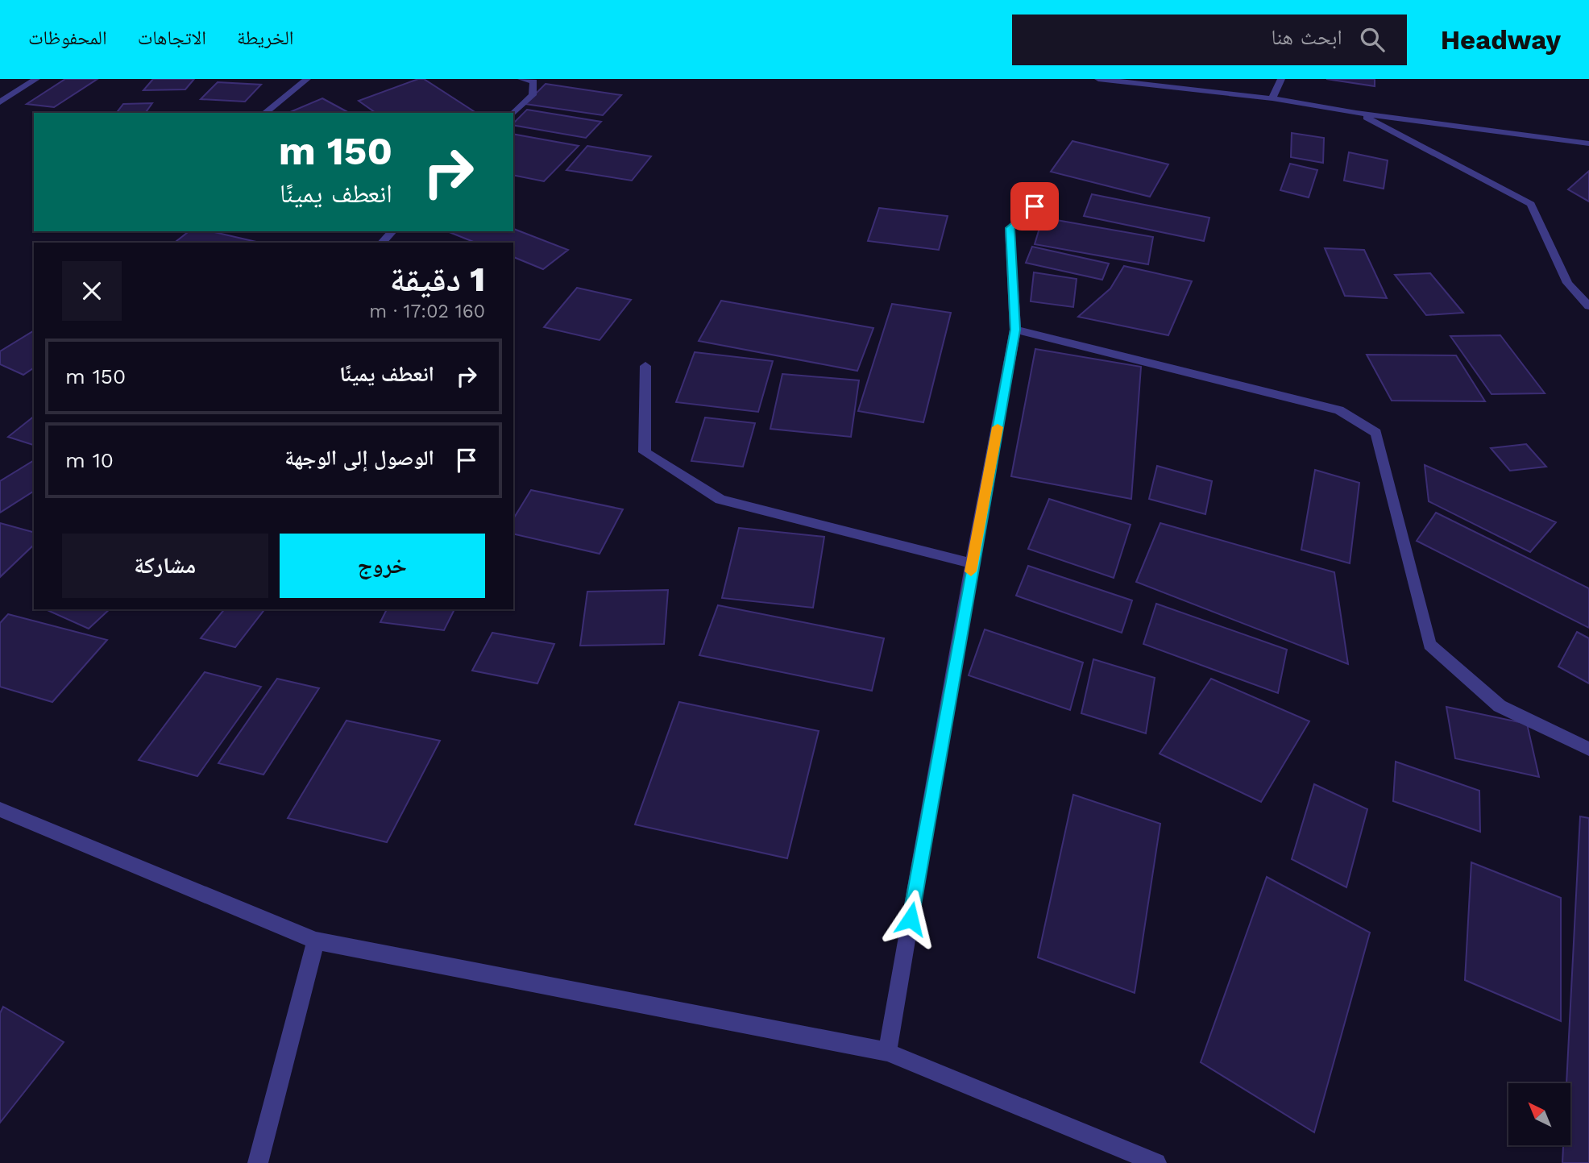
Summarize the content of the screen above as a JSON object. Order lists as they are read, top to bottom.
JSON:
{
  "north": "top left",
  "page": {
    "header": "Headway",
    "search": "ابحث هنا",
    "nav": ["الخريطة", "الاتجاهات", "المحفوظات"],
    "turn": ["150 m", "انعطف يمينًا"],
    "heading": ["1 دقيقة", "160 m · 17:02"],
    "list": [
      {
        "name": "انعطف يمينًا",
        "value": "150 m"
      },
      {
        "name": "الوصول إلى الوجهة",
        "value": "10 m"
      }
    ],
    "buttons": ["خروج", "مشاركة"]
  }
}
